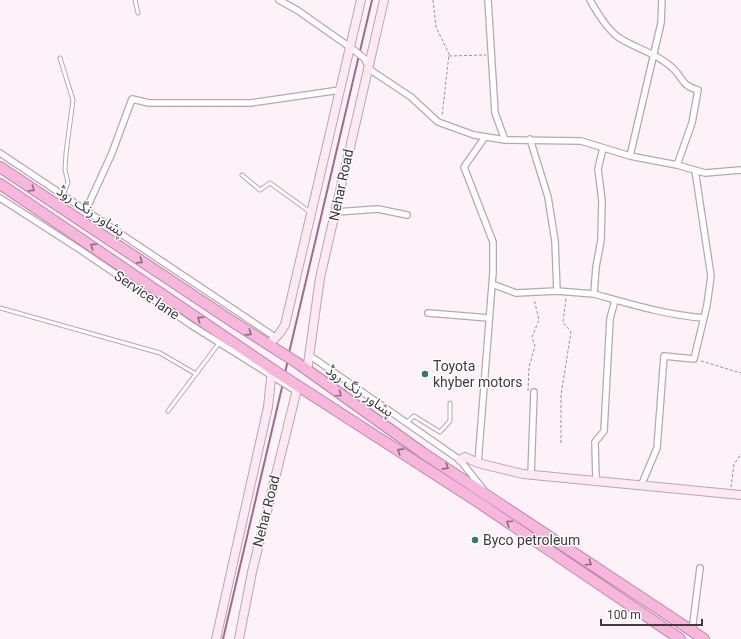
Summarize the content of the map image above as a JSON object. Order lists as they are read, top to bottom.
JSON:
{
  "streets": {
    "highway": ["پشاور رنگ روڈ"],
    "main road": ["Nehar Road"],
    "street": ["Service lane"]
  },
  "crossings": [
    ["Nehar Road", "پشاور رنگ روڈ"],
    ["پشاور رنگ روڈ", "Service lane"]
  ],
  "places": ["Toyota khyber motors", "Byco petroleum"],
  "scale_bar": "100 m"
}
